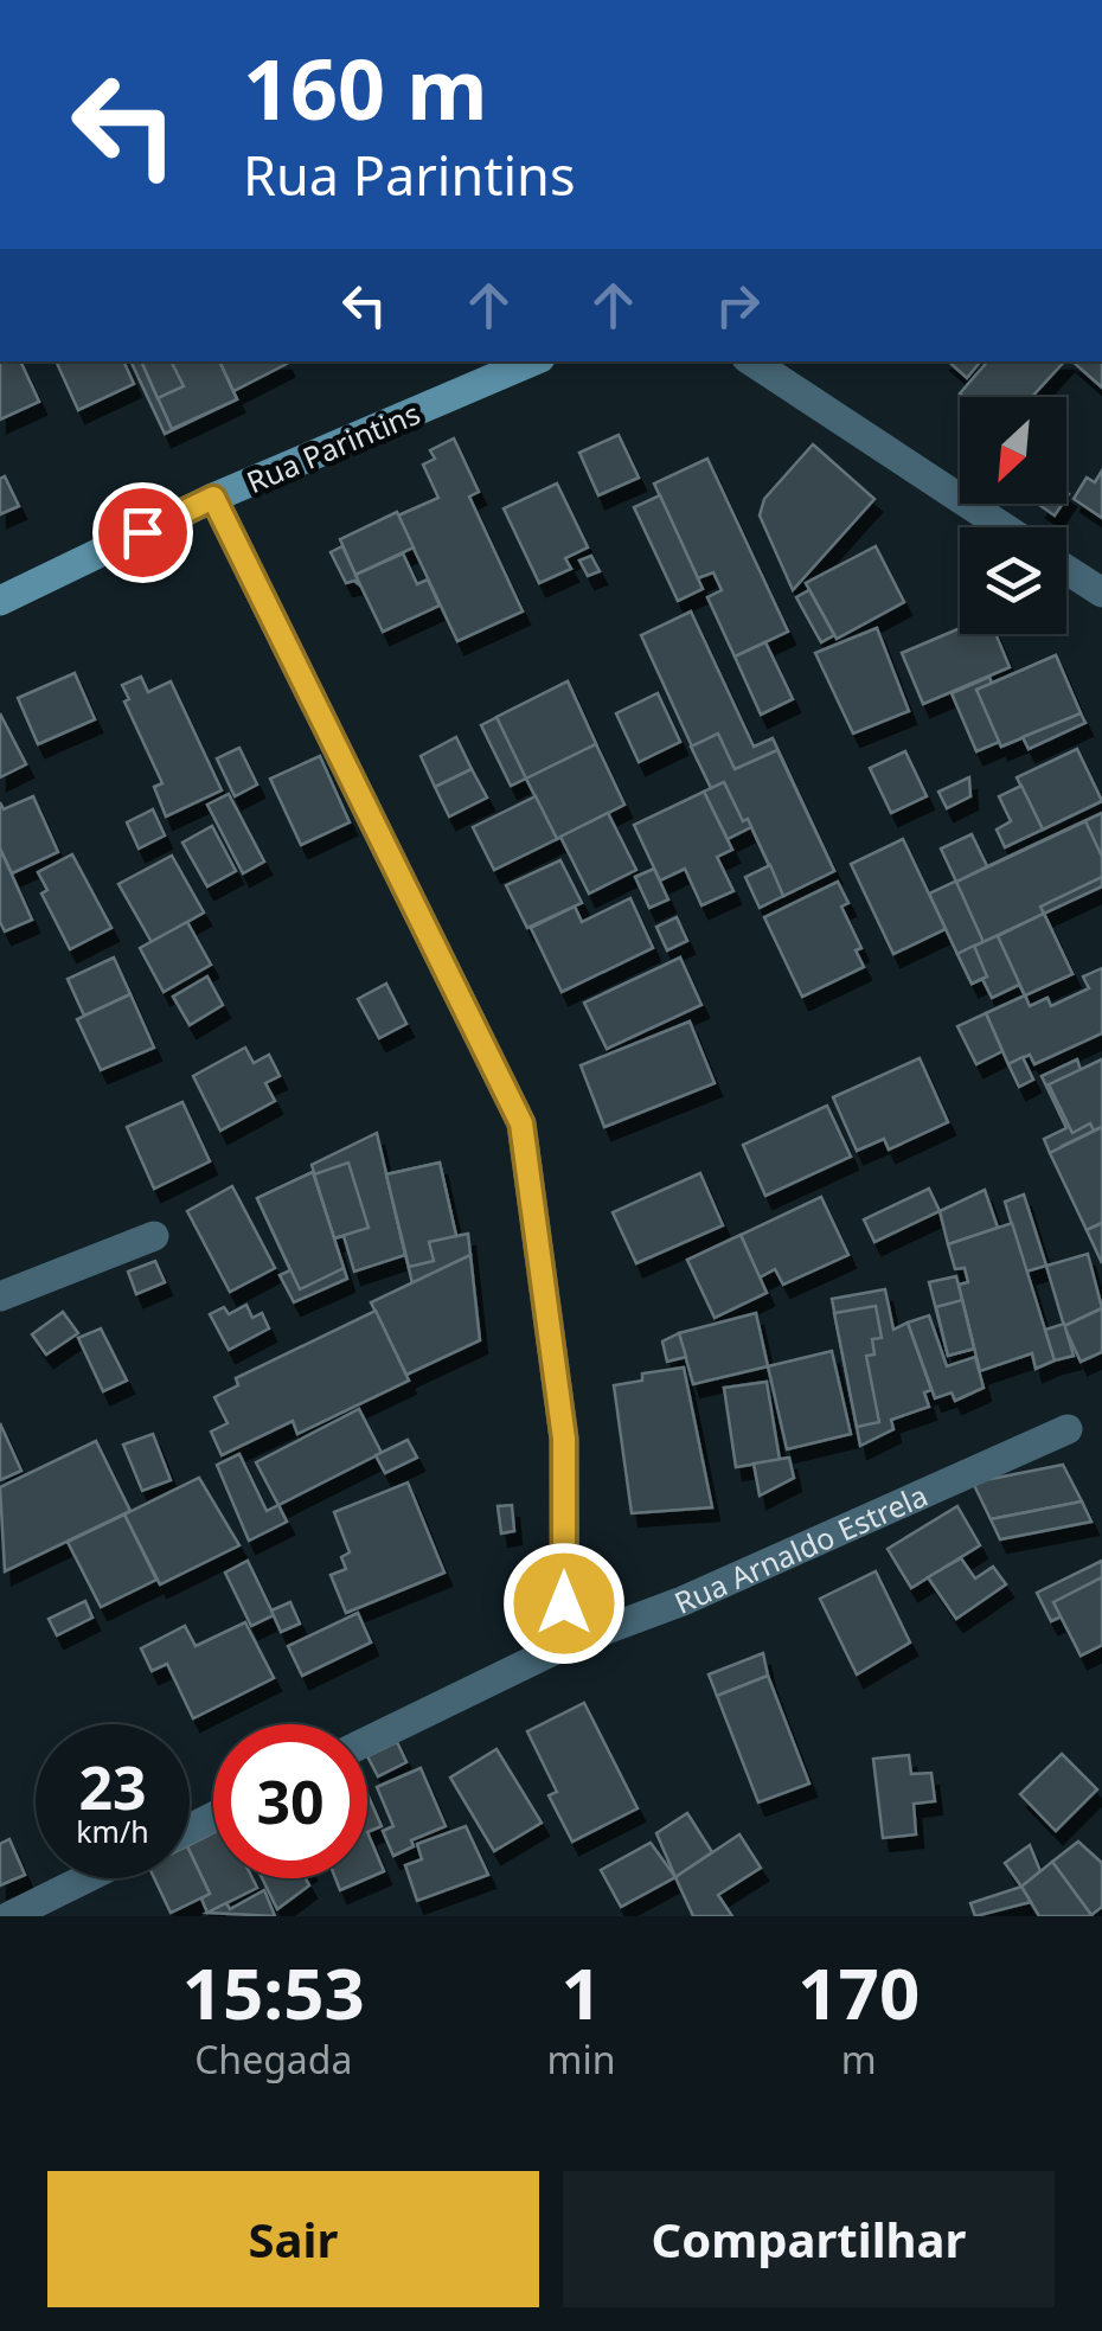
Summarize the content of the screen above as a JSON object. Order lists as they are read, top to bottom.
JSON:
{
  "streets": {
    "street": ["Rua Parintins", "Rua Arnaldo Estrela"]
  },
  "north": "bottom left",
  "page": {
    "turn": ["160 m", "Rua Parintins"],
    "speed": "23 km/h",
    "limit": "30",
    "eta": [
      "15:53",
      "Chegada",
      "1",
      "min",
      "170",
      "m"
    ],
    "buttons": ["Sair", "Compartilhar"]
  }
}
